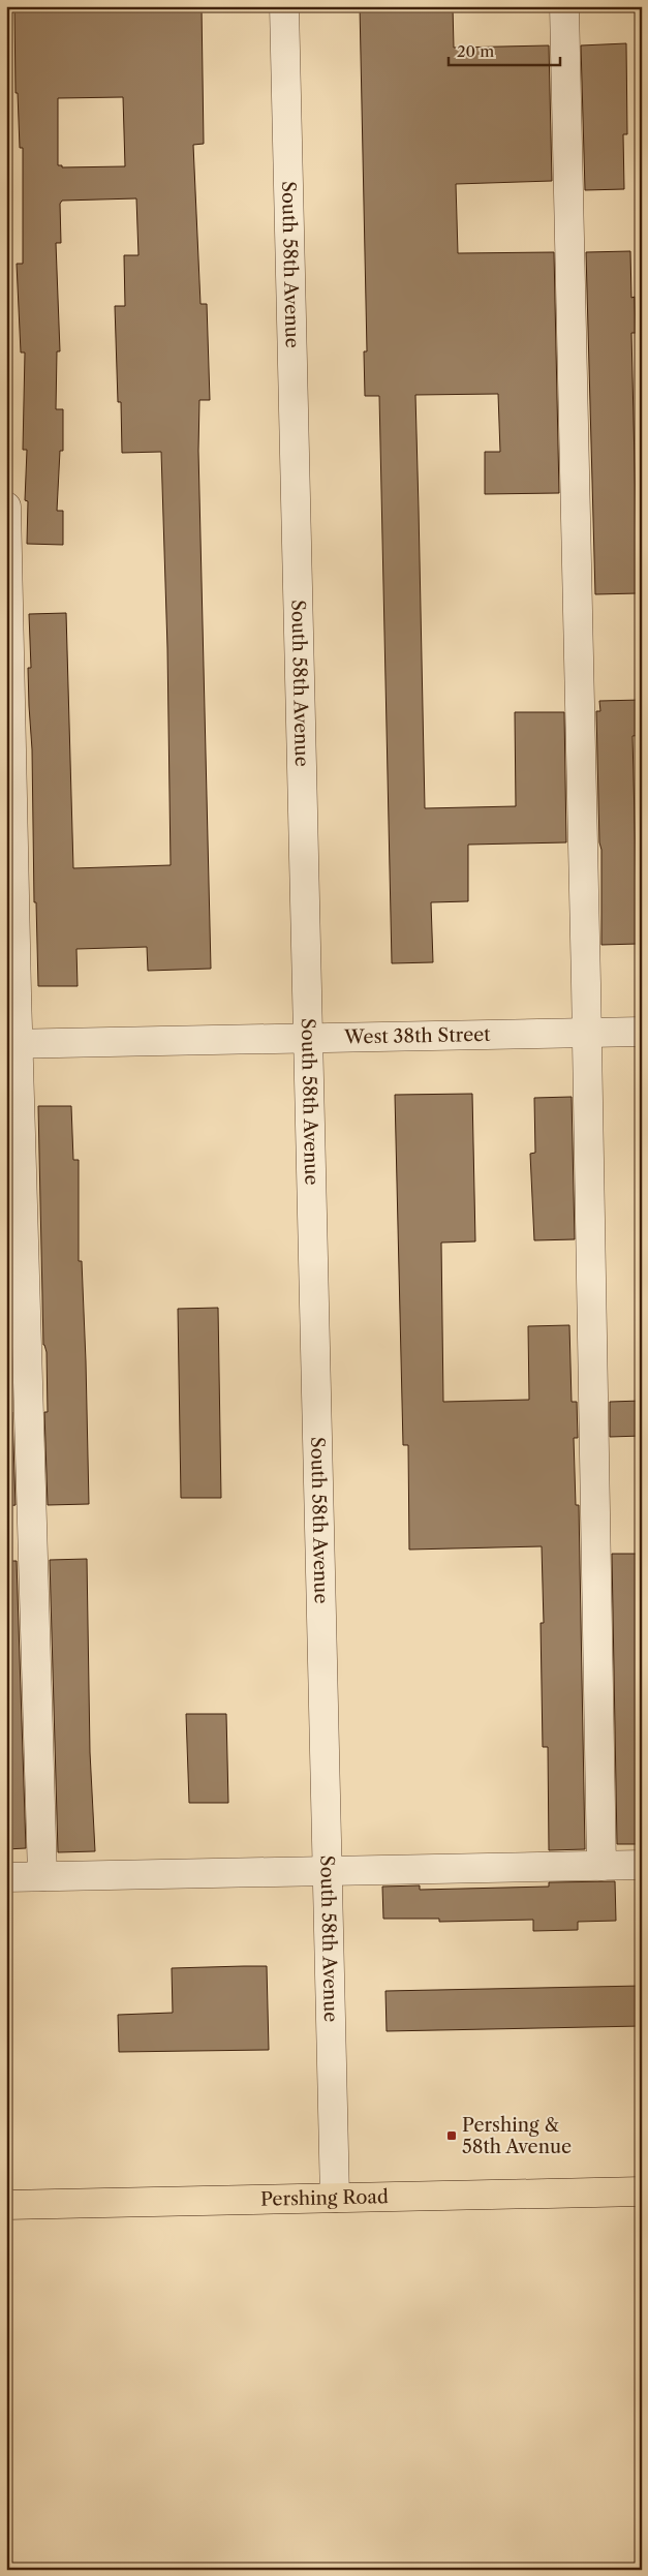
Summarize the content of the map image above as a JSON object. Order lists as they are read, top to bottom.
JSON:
{
  "streets": {
    "main road": ["Pershing Road"],
    "street": ["South 58th Avenue", "West 38th Street"]
  },
  "crossings": [
    ["South 58th Avenue", "West 38th Street"],
    ["South 58th Avenue", "Pershing Road"]
  ],
  "places": {
    "transit": ["Pershing & 58th Avenue"]
  },
  "scale_bar": "20 m"
}
